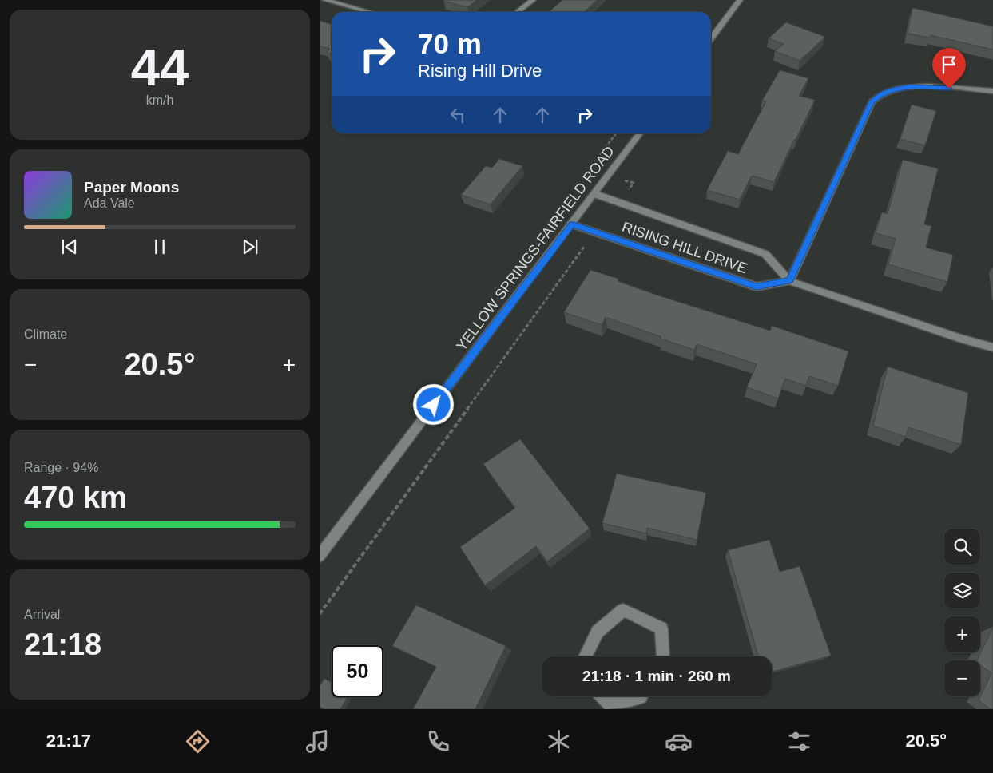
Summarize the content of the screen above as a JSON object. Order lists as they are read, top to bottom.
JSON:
{
  "streets": {
    "street": ["RISING HILL DRIVE", "YELLOW SPRINGS-FAIRFIELD ROAD"]
  },
  "crossings": [
    ["RISING HILL DRIVE", "YELLOW SPRINGS-FAIRFIELD ROAD"]
  ],
  "page": {
    "tile": [
      ["44", "km/h"],
      "Climate",
      ["Range · 94%", "470 km"],
      ["Arrival", "21:18"]
    ],
    "turn": ["70 m", "Rising Hill Drive"],
    "song": ["Paper Moons", "Ada Vale"],
    "heat": ["−", "20.5°", "+"],
    "map_buttons": ["+", "−"],
    "limit": "50",
    "trip": "21:18 · 1 min · 260 m",
    "tabs": ["21:17", "20.5°"]
  }
}
